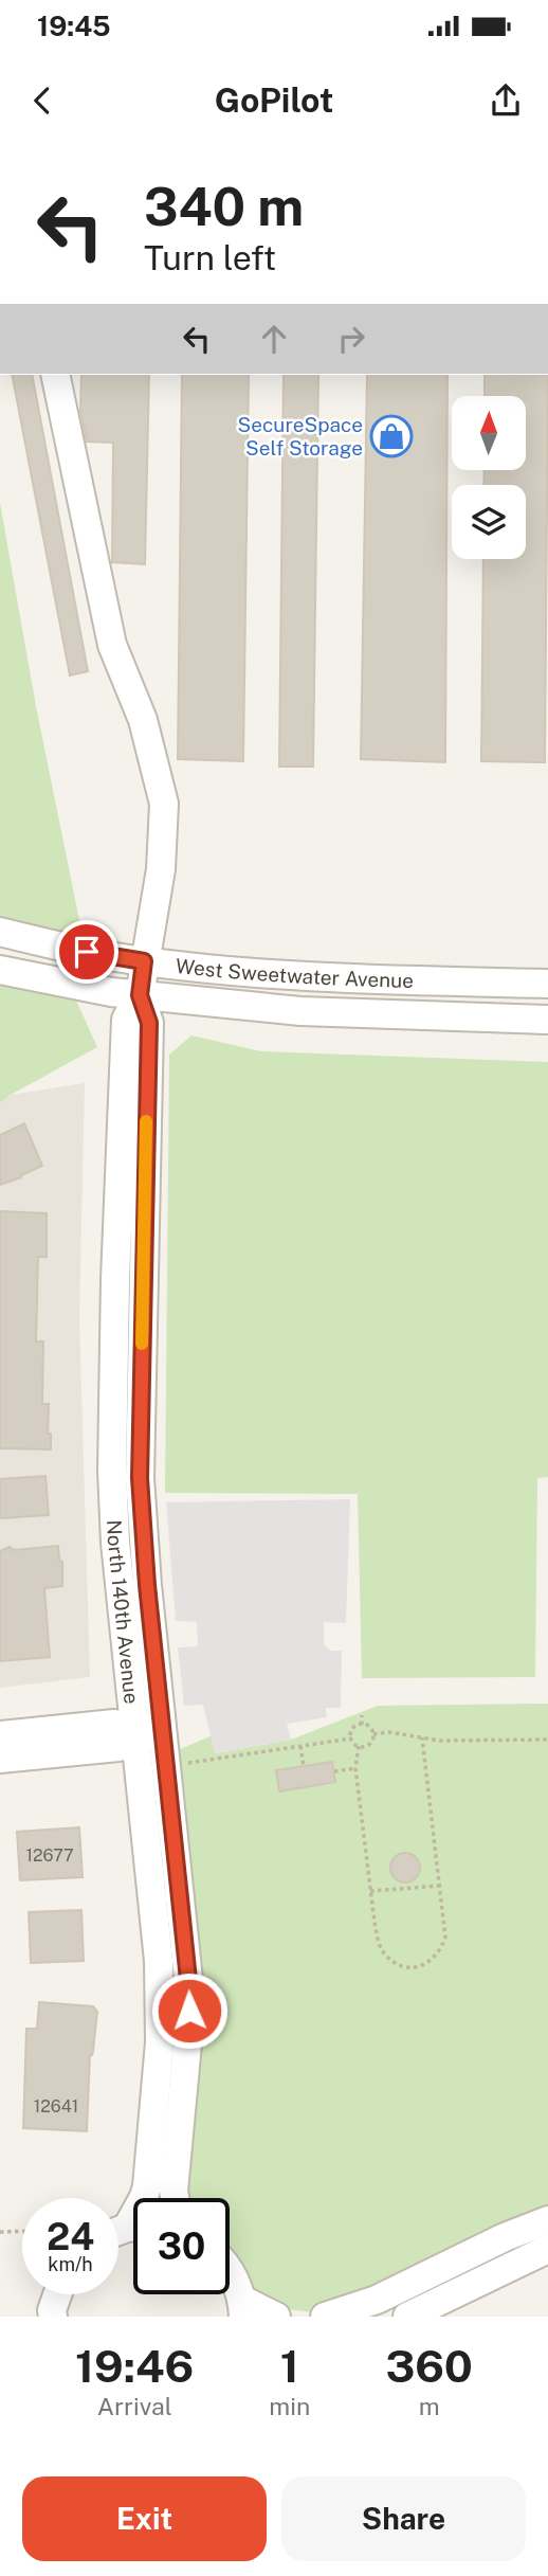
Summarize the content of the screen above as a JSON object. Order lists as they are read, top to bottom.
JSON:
{
  "streets": {
    "street": ["West Sweetwater Avenue", "North 140th Avenue"]
  },
  "crossings": [
    ["West Sweetwater Avenue", "North 140th Avenue"]
  ],
  "places": {
    "shop": ["SecureSpace Self Storage"]
  },
  "house_numbers": ["12677", "12641"],
  "north": "top",
  "page": {
    "status": "19:45",
    "header": "GoPilot",
    "turn": ["340 m", "Turn left"],
    "speed": "24 km/h",
    "limit": "30",
    "eta": [
      "19:46",
      "Arrival",
      "1",
      "min",
      "360",
      "m"
    ],
    "buttons": ["Exit", "Share"]
  }
}
